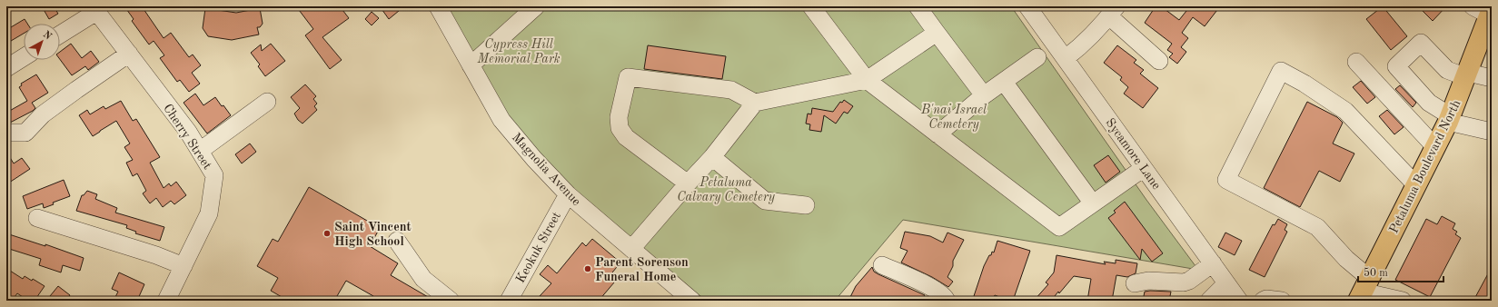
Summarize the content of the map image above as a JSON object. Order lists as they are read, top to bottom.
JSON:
{
  "streets": {
    "main road": ["Petaluma Boulevard North"],
    "street": [
      "Cherry Street",
      "Sycamore Lane",
      "Magnolia Avenue",
      "Keokuk Street"
    ]
  },
  "crossings": [
    ["Magnolia Avenue", "Keokuk Street"]
  ],
  "parks": ["Cypress Hill Memorial Park", "B'nai Israel Cemetery", "Petaluma Calvary Cemetery"],
  "places": ["Saint Vincent High School", "Parent Sorenson Funeral Home"],
  "scale_bar": "50 m",
  "north": "top right"
}
